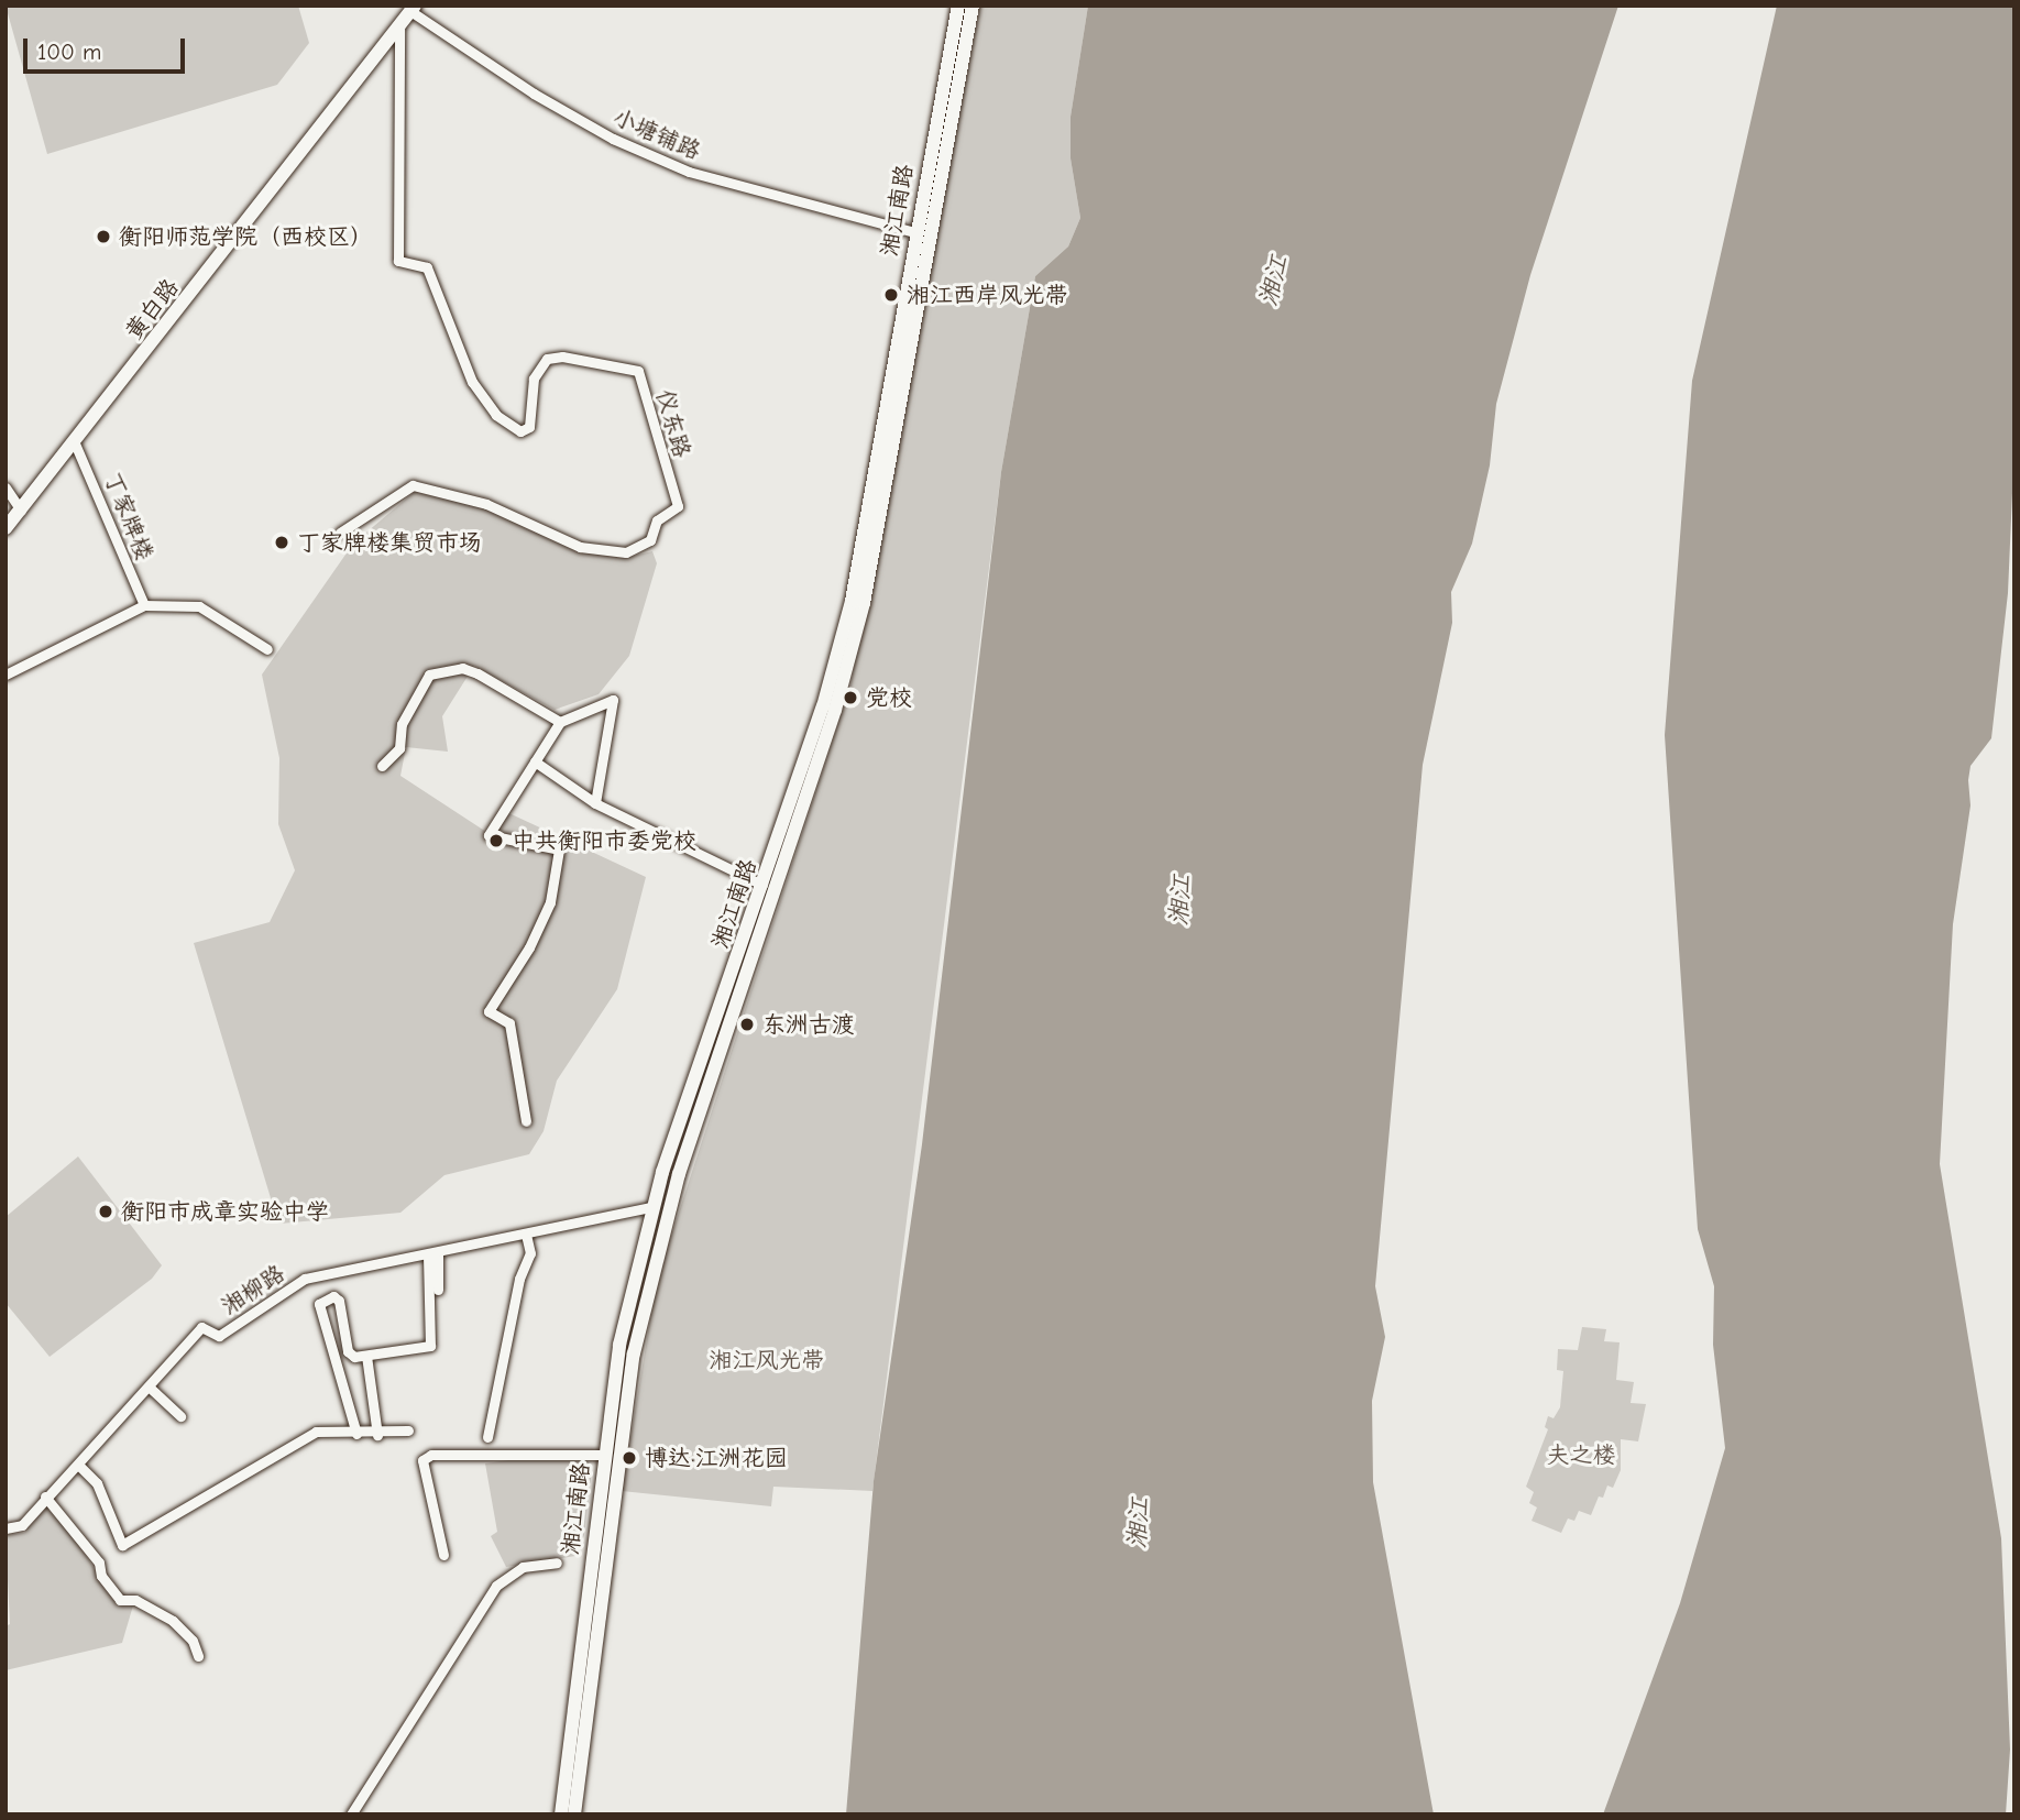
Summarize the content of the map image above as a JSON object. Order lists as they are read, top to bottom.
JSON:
{
  "streets": {
    "main road": ["湘江南路", "黄白路"],
    "street": [
      "小塘铺路",
      "仪东路",
      "丁家牌楼",
      "湘柳路"
    ]
  },
  "crossings": [
    ["小塘铺路", "湘江南路"],
    ["小塘铺路", "黄白路"],
    ["湘江南路", "湘柳路"],
    ["黄白路", "仪东路"],
    ["黄白路", "丁家牌楼"]
  ],
  "water": ["湘江"],
  "parks": ["湘江风光带", "夫之楼"],
  "places": [
    "衡阳师范学院（西校区）",
    "湘江西岸风光带",
    "丁家牌楼集贸市场",
    "党校",
    "中共衡阳市委党校",
    "东洲古渡",
    "衡阳市成章实验中学",
    "博达·江洲花园"
  ],
  "scale_bar": "100 m"
}
